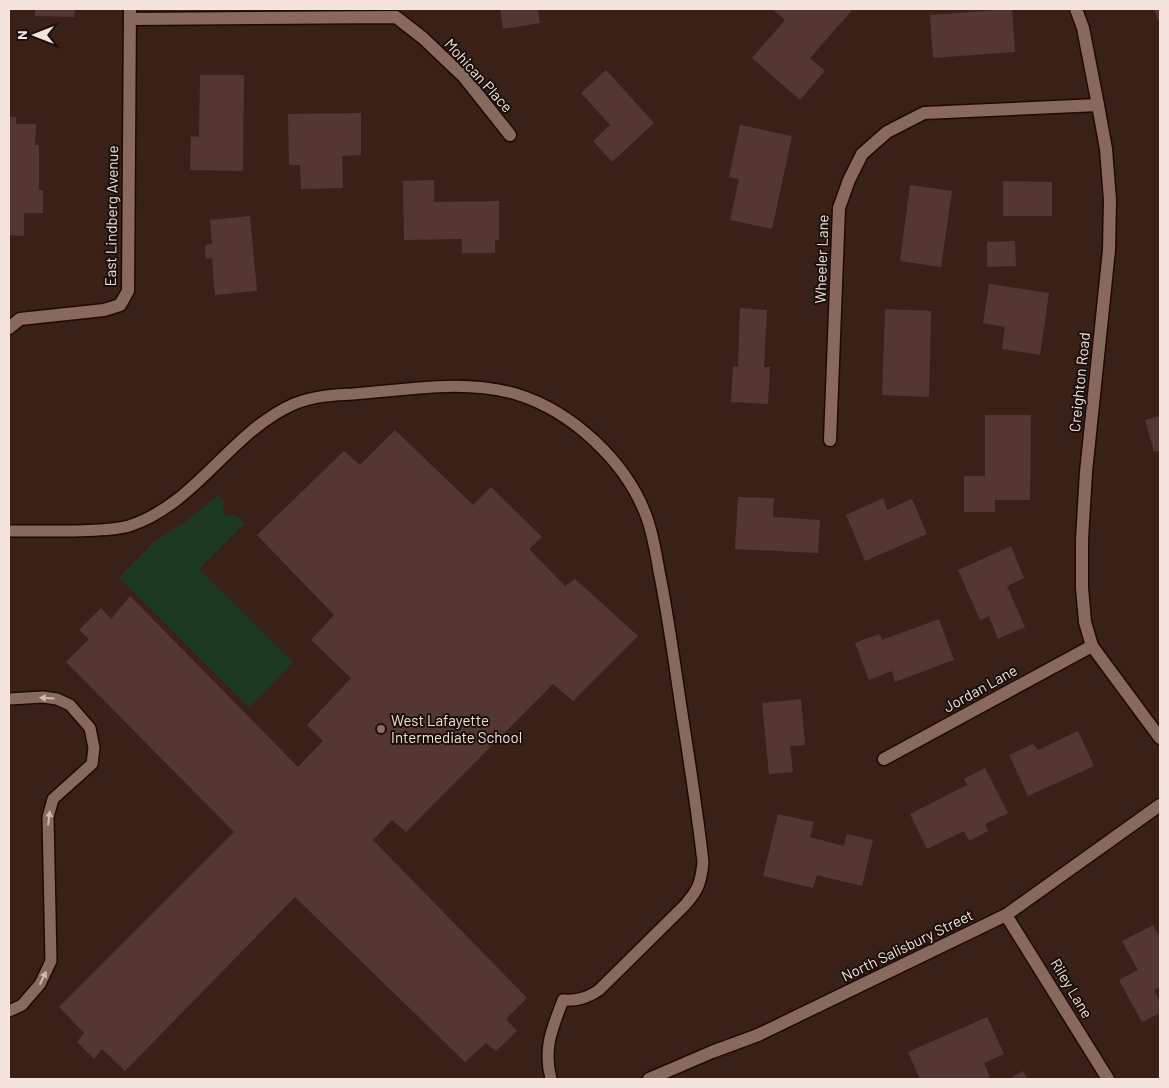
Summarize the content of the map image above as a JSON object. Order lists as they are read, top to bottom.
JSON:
{
  "streets": {
    "street": [
      "Mohican Place",
      "East Lindberg Avenue",
      "Wheeler Lane",
      "Creighton Road",
      "Jordan Lane",
      "North Salisbury Street",
      "Riley Lane"
    ]
  },
  "crossings": [
    ["Mohican Place", "East Lindberg Avenue"],
    ["Wheeler Lane", "Creighton Road"],
    ["Creighton Road", "Jordan Lane"],
    ["North Salisbury Street", "Riley Lane"]
  ],
  "places": ["West Lafayette Intermediate School"],
  "north": "left"
}
